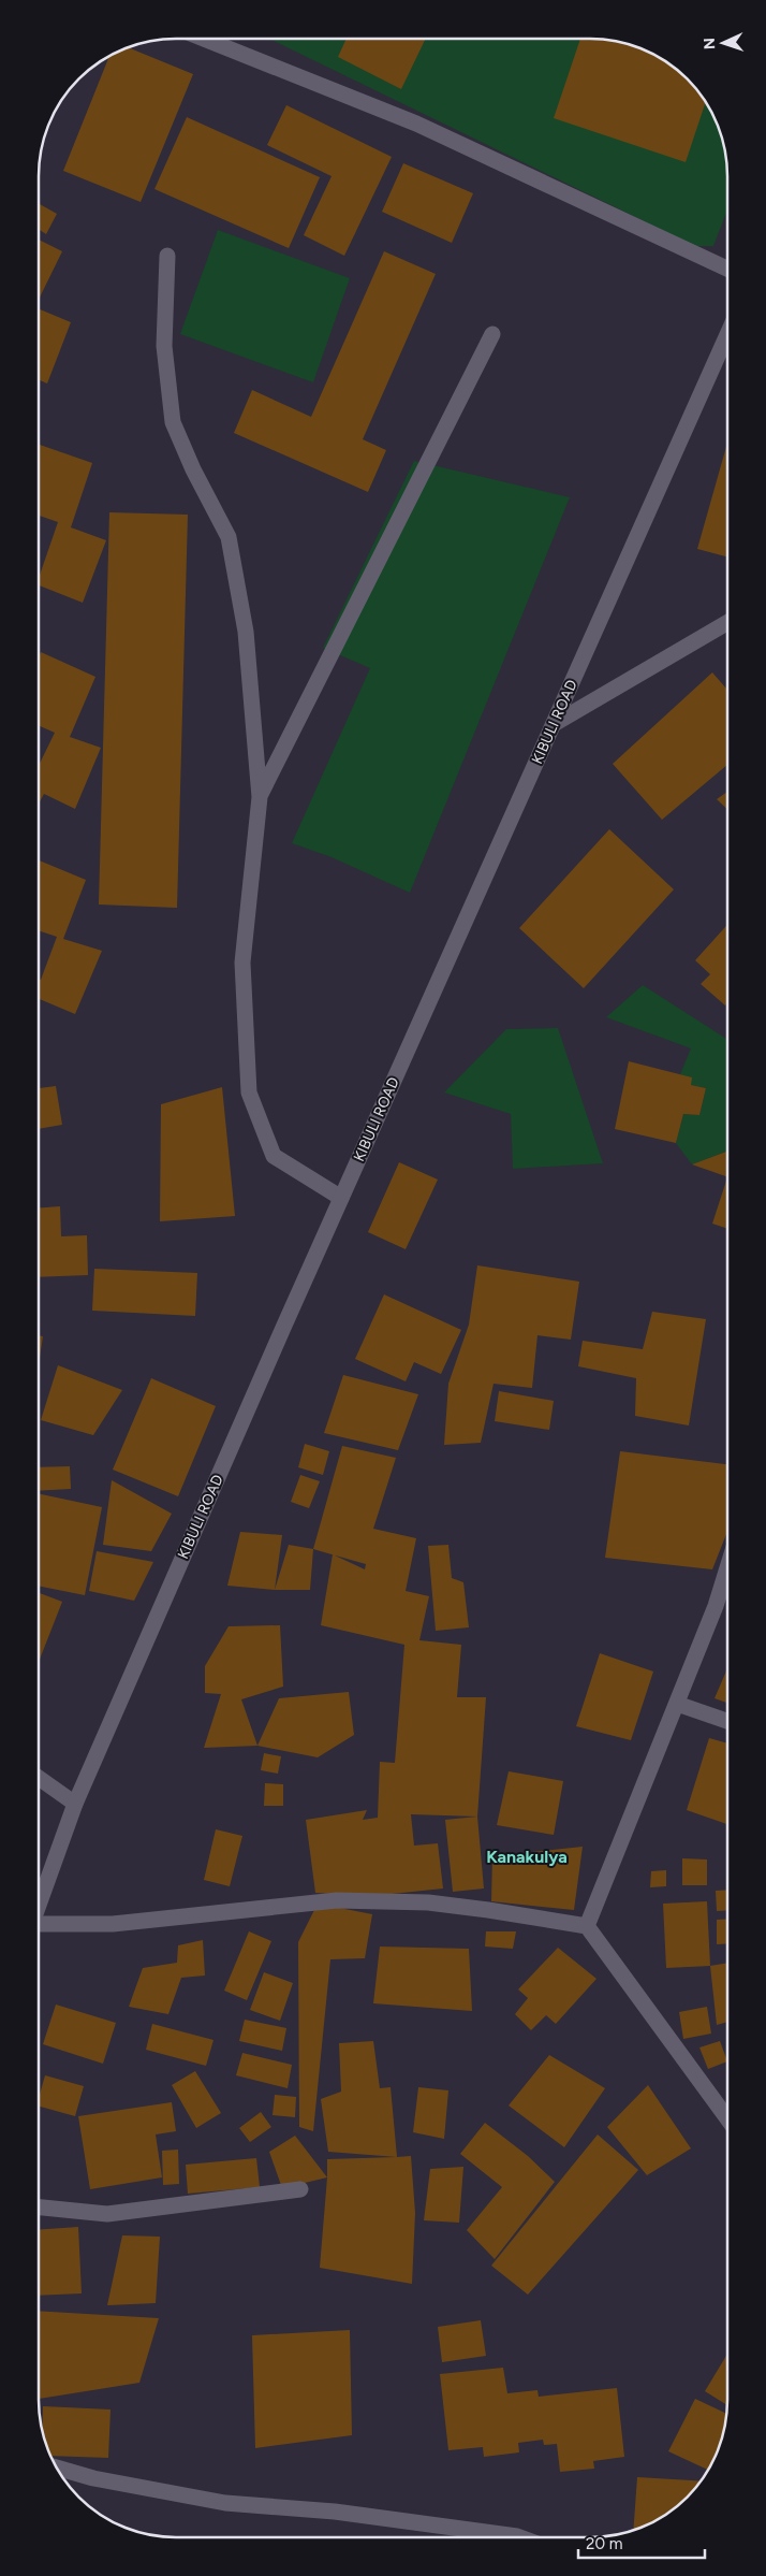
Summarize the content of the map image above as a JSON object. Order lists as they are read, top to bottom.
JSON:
{
  "streets": {
    "street": ["KIBULI ROAD"]
  },
  "districts": ["Kanakulya"],
  "scale_bar": "20 m",
  "north": "left"
}
